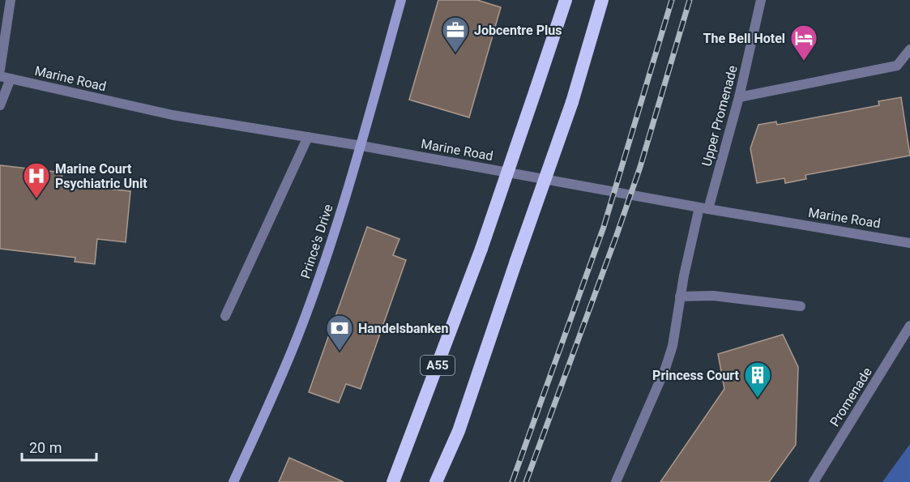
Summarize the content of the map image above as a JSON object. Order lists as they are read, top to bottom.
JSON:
{
  "streets": {
    "highway": ["A55"],
    "main road": ["Prince's Drive"],
    "street": ["Marine Road", "Upper Promenade", "Promenade"]
  },
  "crossings": [
    ["Marine Road", "Upper Promenade"],
    ["Marine Road", "Prince's Drive"]
  ],
  "places": {
    "office": ["Jobcentre Plus"],
    "hotel": ["The Bell Hotel"],
    "hospital": ["Marine Court Psychiatric Unit"],
    "bank": ["Handelsbanken"],
    "building": ["Princess Court"]
  },
  "scale_bar": "20 m"
}
